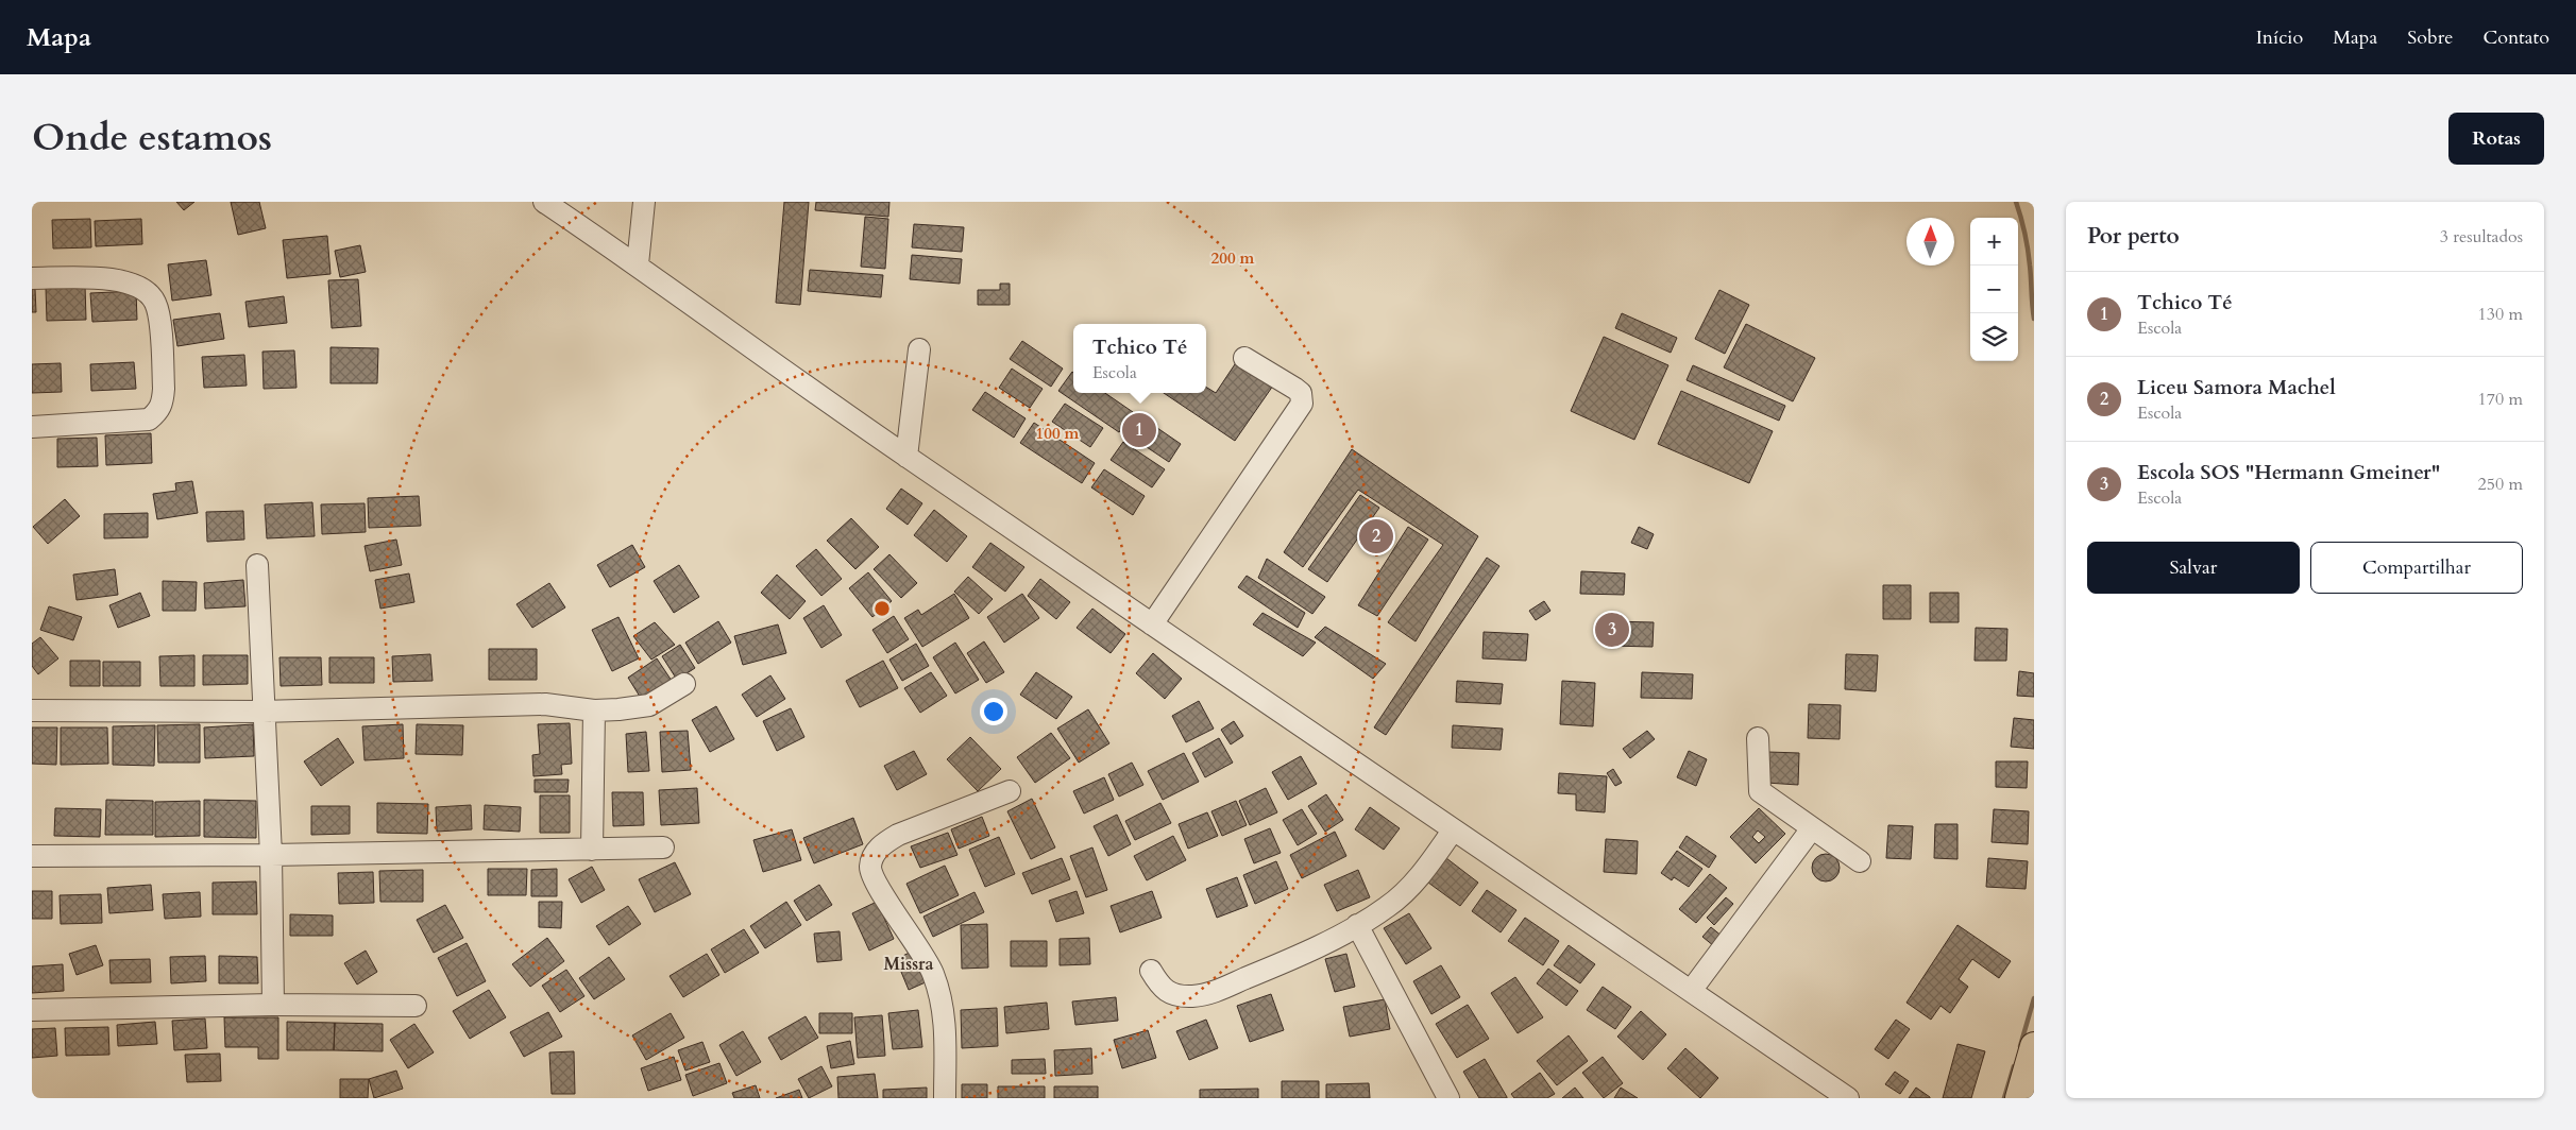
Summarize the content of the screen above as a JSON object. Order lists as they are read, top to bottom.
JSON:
{
  "districts": ["Missra"],
  "north": "top",
  "page": {
    "header": "Mapa",
    "nav": [
      "Início",
      "Mapa",
      "Sobre",
      "Contato"
    ],
    "title": "Onde estamos",
    "buttons": [
      "Rotas",
      ["Salvar", "Compartilhar"]
    ],
    "heading": ["Por perto", "3 resultados"],
    "map_buttons": ["+", "−"],
    "list": [
      {
        "mark": "1",
        "name": "Tchico Té",
        "note": "Escola",
        "value": "130 m"
      },
      {
        "mark": "2",
        "name": "Liceu Samora Machel",
        "note": "Escola",
        "value": "170 m"
      },
      {
        "mark": "3",
        "name": "Escola SOS \"Hermann Gmeiner\"",
        "note": "Escola",
        "value": "250 m"
      }
    ],
    "popup": ["Tchico Té", "Escola"],
    "pins": ["1", "2", "3"]
  },
  "rings": ["200 m", "100 m"]
}
